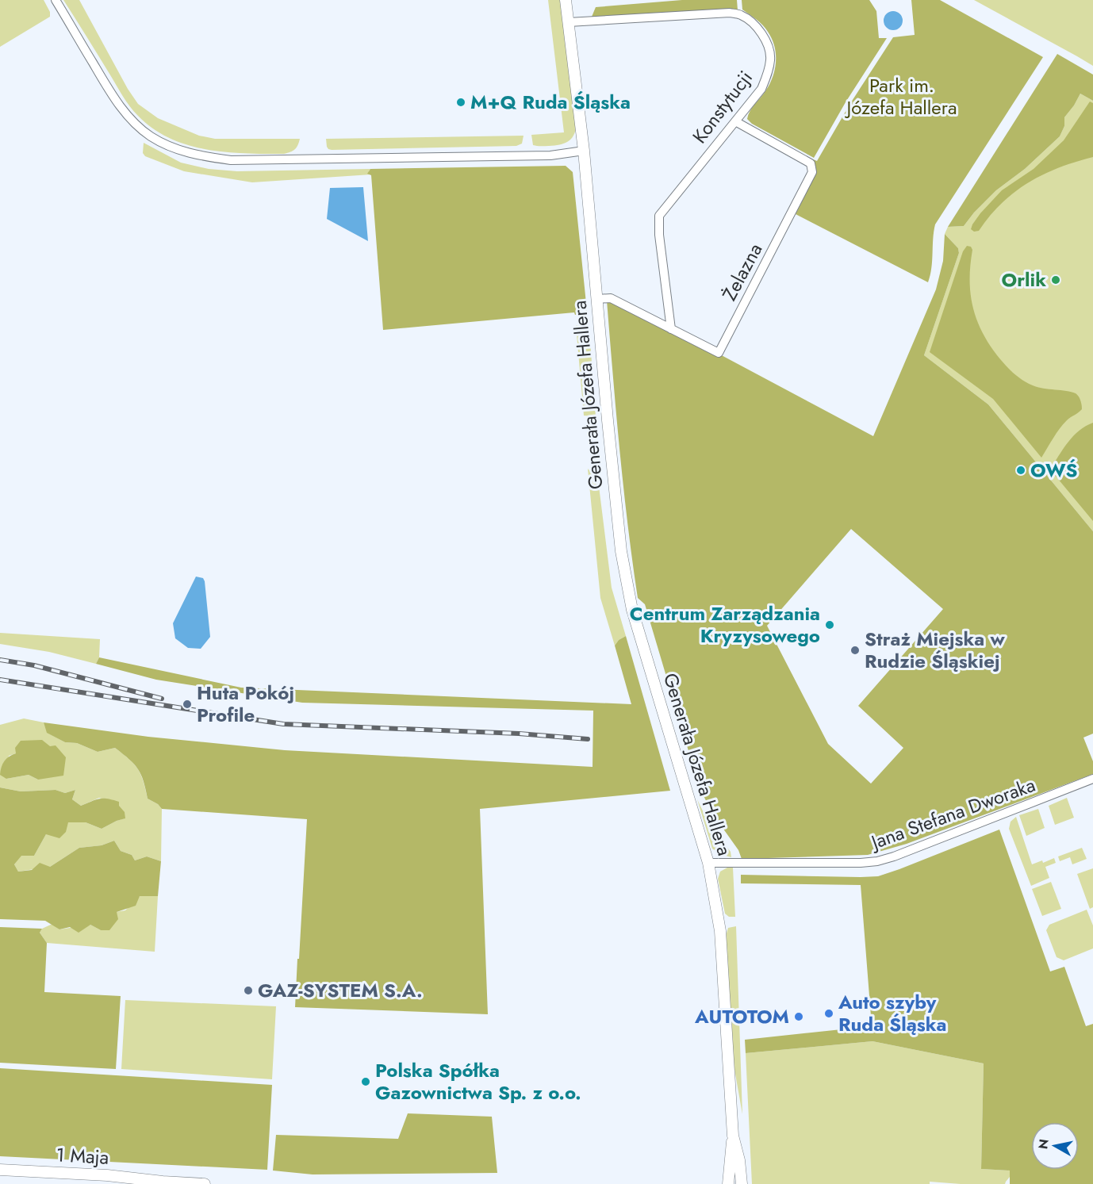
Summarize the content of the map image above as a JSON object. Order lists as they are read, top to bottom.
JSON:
{
  "streets": {
    "street": [
      "Konstytucji",
      "Żelazna",
      "Generała Józefa Hallera",
      "Jana Stefana Dworaka",
      "1 Maja"
    ]
  },
  "crossings": [
    ["Konstytucji", "Żelazna"],
    ["Konstytucji", "Generała Józefa Hallera"],
    ["Żelazna", "Generała Józefa Hallera"],
    ["Generała Józefa Hallera", "Jana Stefana Dworaka"]
  ],
  "parks": ["Park im. Józefa Hallera"],
  "places": [
    "M+Q Ruda Śląska",
    "Orlik",
    "OWŚ",
    "Centrum Zarządzania Kryzysowego",
    "Straż Miejska w Rudzie Śląskiej",
    "Huta Pokój Profile",
    "GAZ-SYSTEM S.A.",
    "Auto szyby Ruda Śląska",
    "AUTOTOM",
    "Polska Spółka Gazownictwa Sp. z o.o."
  ],
  "north": "left"
}
